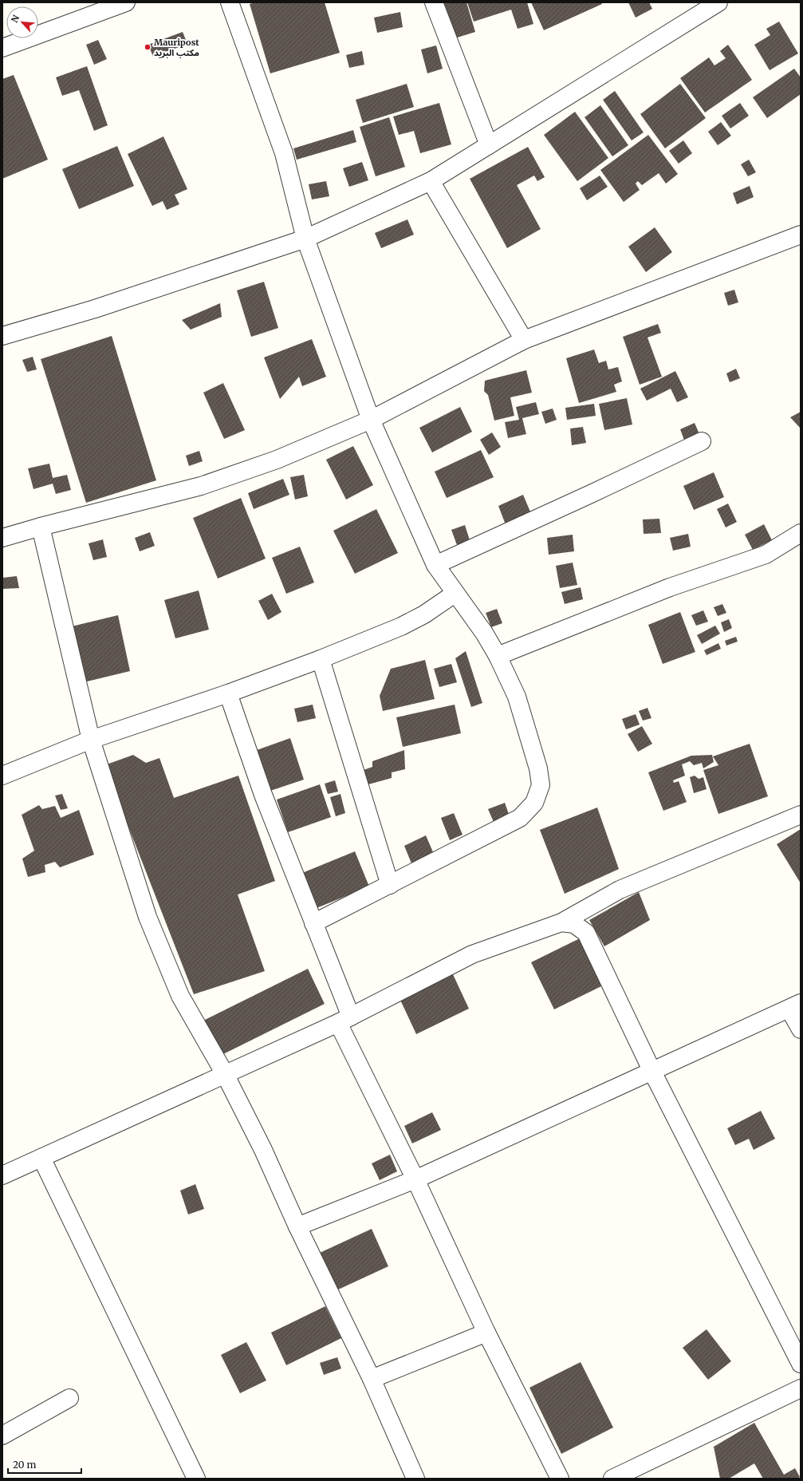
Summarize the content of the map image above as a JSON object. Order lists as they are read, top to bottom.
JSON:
{
  "places": ["Mauripost مكتب البريد"],
  "scale_bar": "20 m",
  "north": "top left"
}
